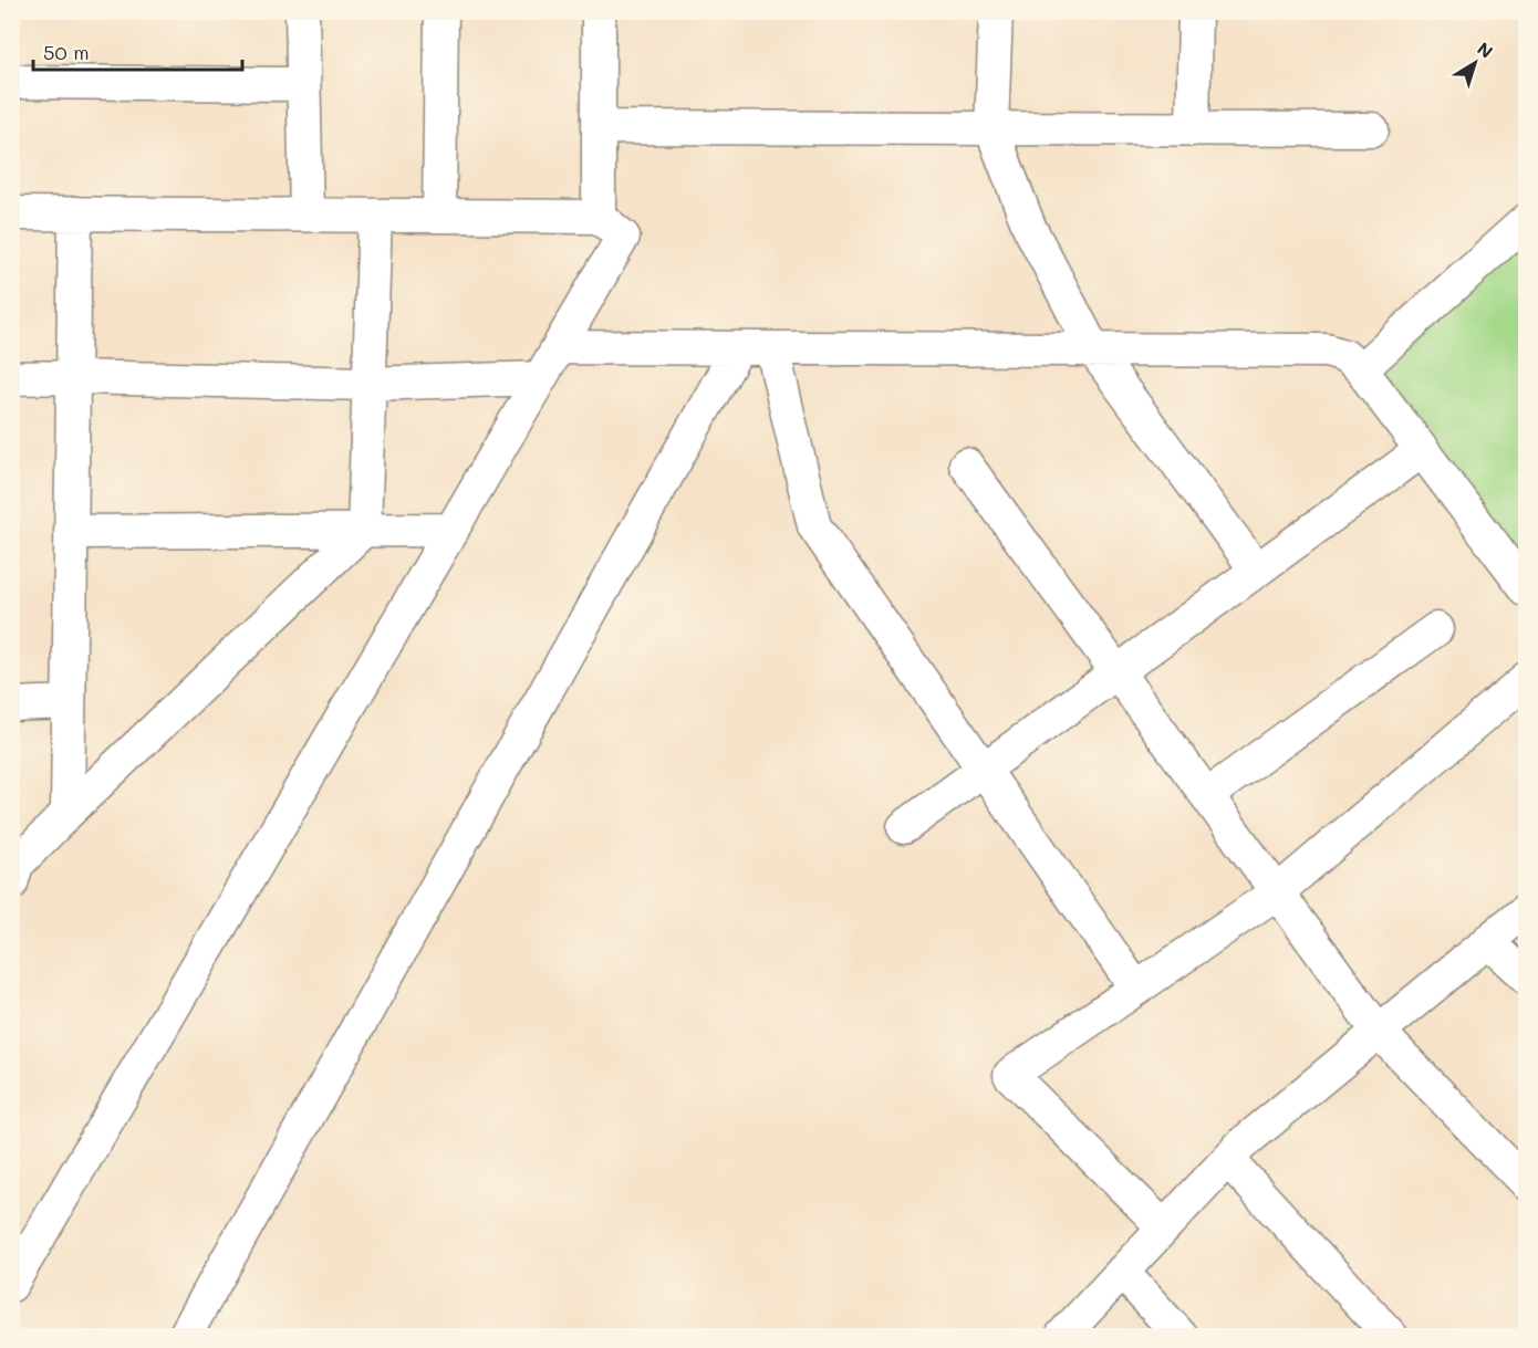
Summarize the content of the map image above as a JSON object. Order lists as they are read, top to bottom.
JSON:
{
  "scale_bar": "50 m",
  "north": "top right"
}
